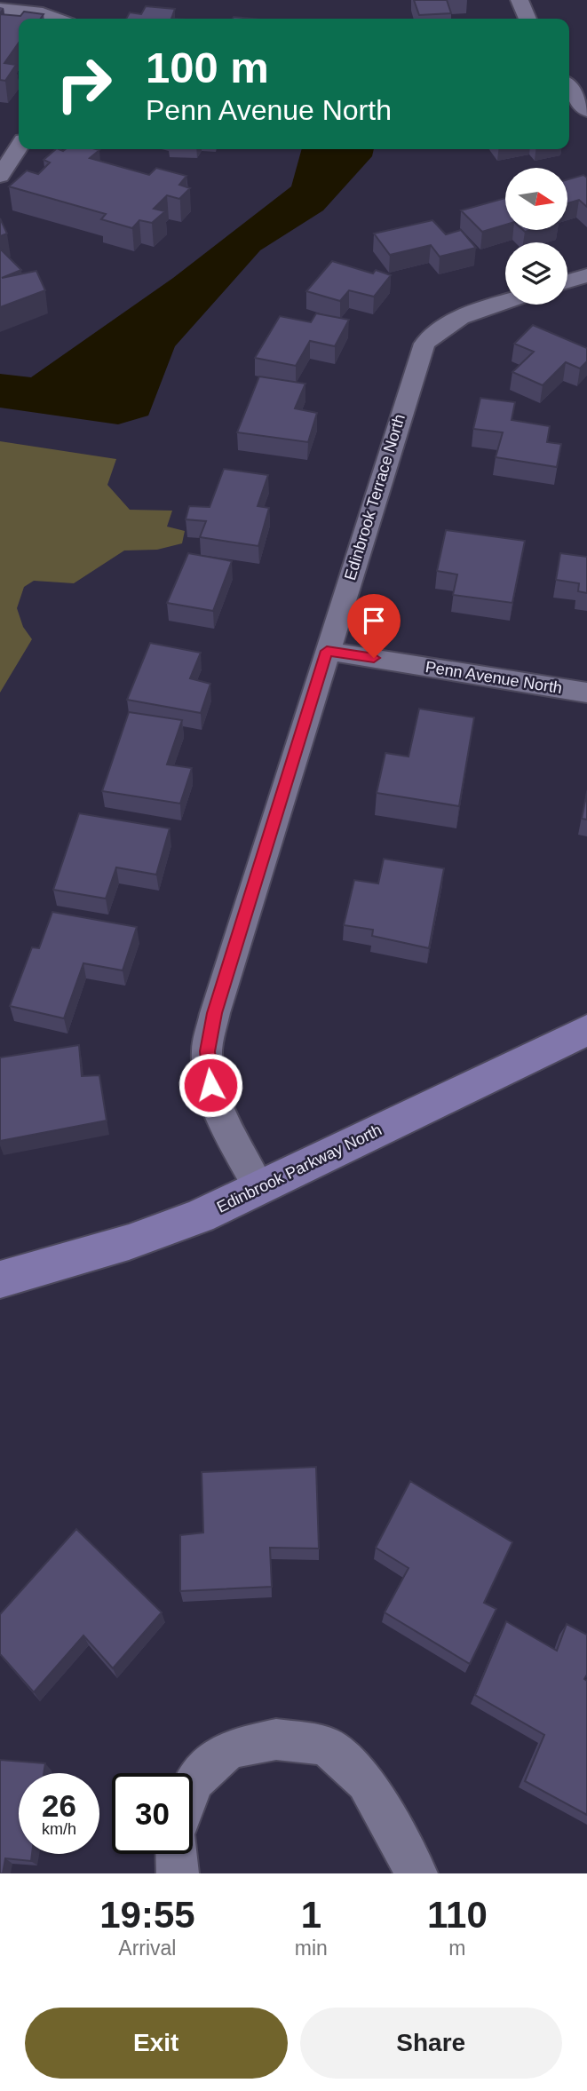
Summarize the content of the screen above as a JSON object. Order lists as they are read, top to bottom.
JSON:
{
  "streets": {
    "street": ["Edinbrook Terrace North", "Penn Avenue North", "Edinbrook Parkway North"]
  },
  "crossings": [
    ["Edinbrook Terrace North", "Penn Avenue North"],
    ["Edinbrook Terrace North", "Edinbrook Parkway North"]
  ],
  "north": "right",
  "page": {
    "turn": ["100 m", "Penn Avenue North"],
    "speed": "26 km/h",
    "limit": "30",
    "eta": [
      "19:55",
      "Arrival",
      "1",
      "min",
      "110",
      "m"
    ],
    "buttons": ["Exit", "Share"]
  }
}
